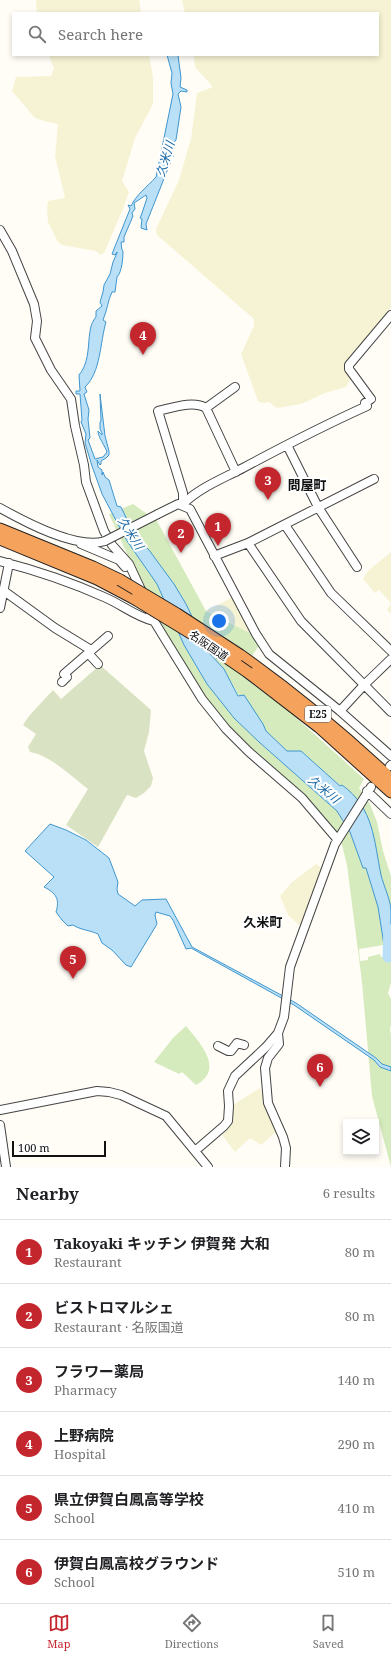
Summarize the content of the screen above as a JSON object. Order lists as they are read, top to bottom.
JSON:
{
  "streets": {
    "highway": ["名阪国道", "E25"]
  },
  "districts": ["問屋町", "久米町"],
  "water": ["久米川"],
  "scale_bar": "100 m",
  "page": {
    "search": "Search here",
    "pins": [
      "4",
      "3",
      "1",
      "2",
      "5",
      "6"
    ],
    "scale": "100 m",
    "heading": ["Nearby", "6 results"],
    "list": [
      {
        "mark": "1",
        "name": "Takoyaki キッチン 伊賀発 大和",
        "note": "Restaurant",
        "value": "80 m"
      },
      {
        "mark": "2",
        "name": "ビストロマルシェ",
        "note": "Restaurant · 名阪国道",
        "value": "80 m"
      },
      {
        "mark": "3",
        "name": "フラワー薬局",
        "note": "Pharmacy",
        "value": "140 m"
      },
      {
        "mark": "4",
        "name": "上野病院",
        "note": "Hospital",
        "value": "290 m"
      },
      {
        "mark": "5",
        "name": "県立伊賀白鳳高等学校",
        "note": "School",
        "value": "410 m"
      },
      {
        "mark": "6",
        "name": "伊賀白鳳高校グラウンド",
        "note": "School",
        "value": "510 m"
      }
    ],
    "nav": ["Map", "Directions", "Saved"]
  }
}
